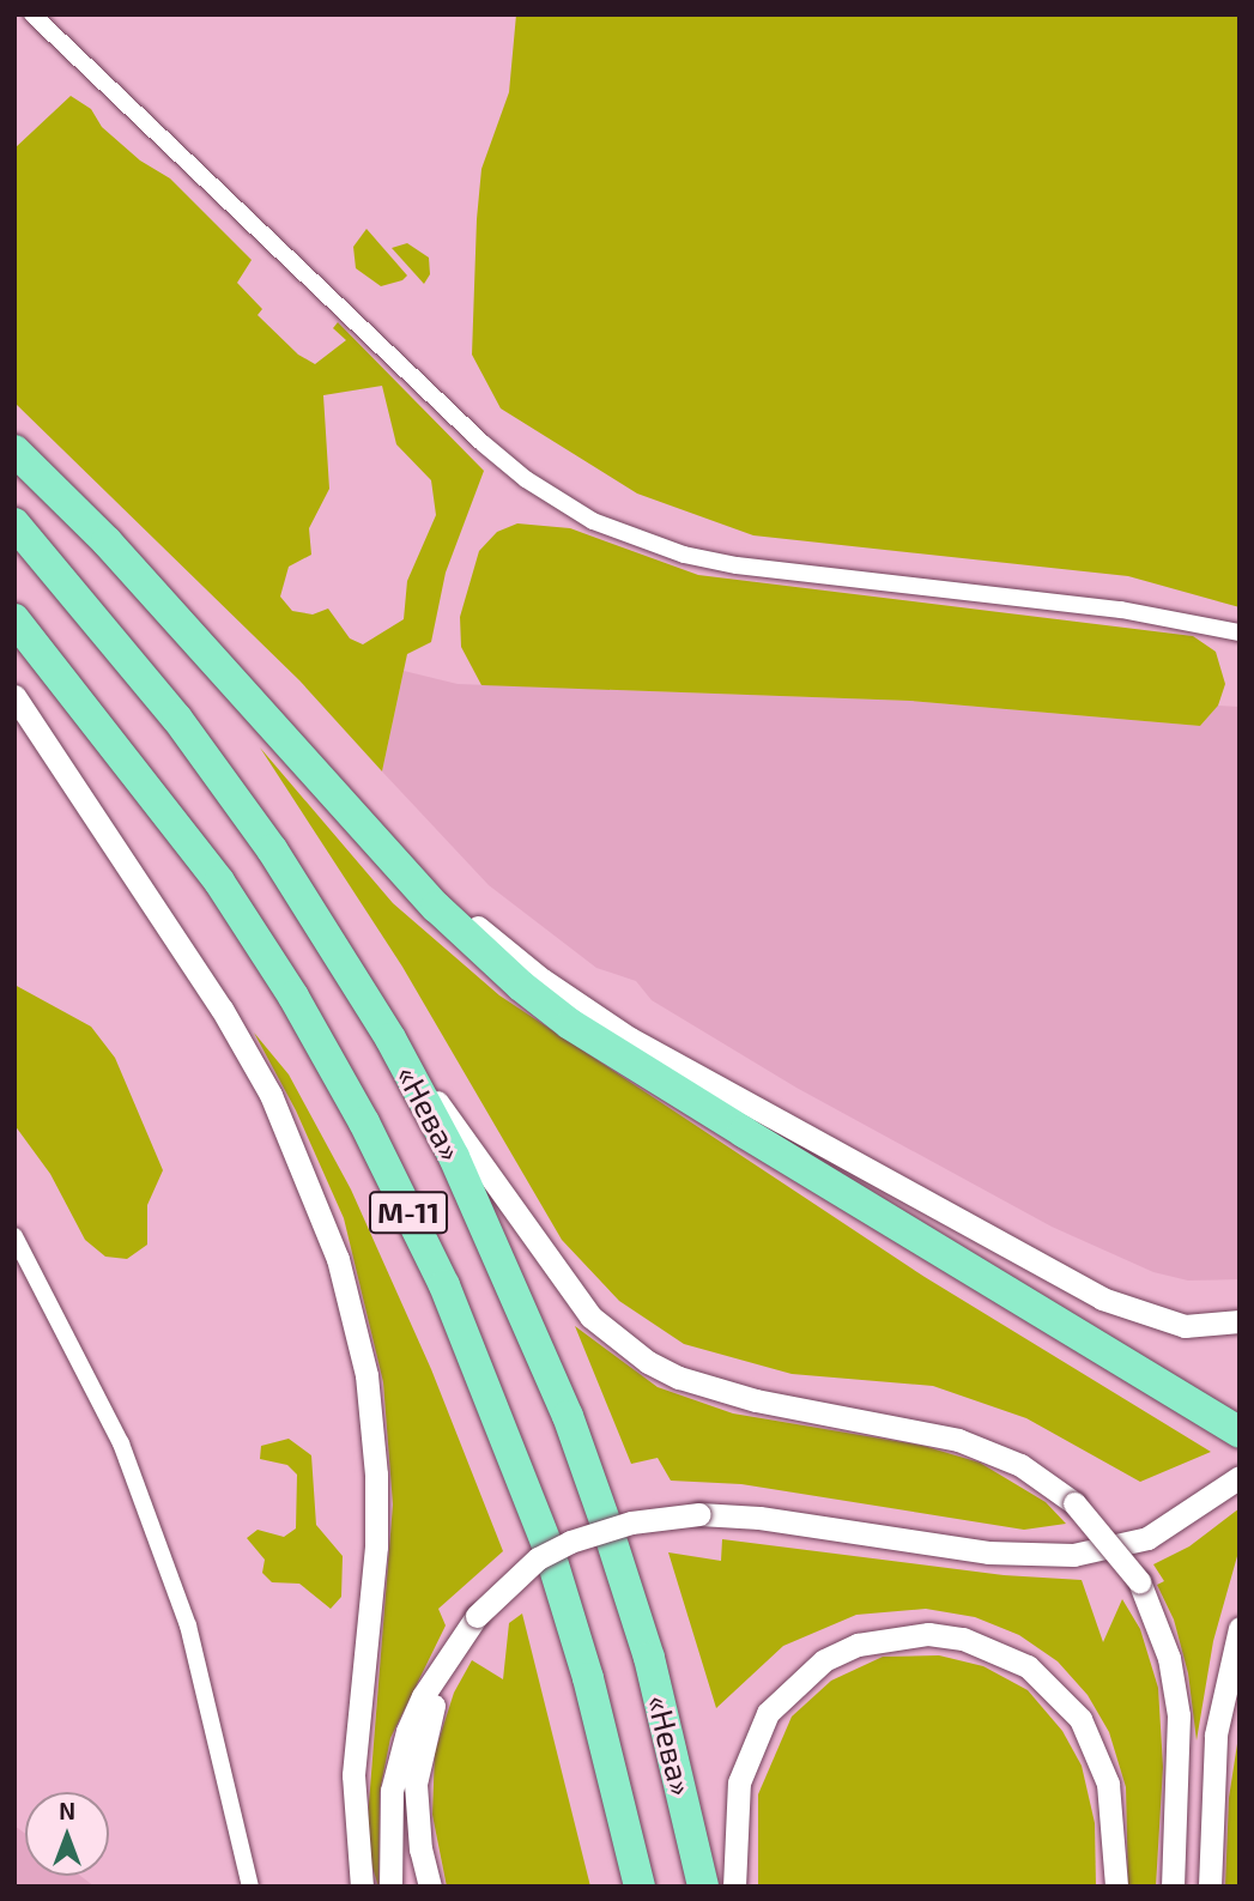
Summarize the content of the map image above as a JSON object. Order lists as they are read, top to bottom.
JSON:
{
  "streets": {
    "highway": ["«Нева»", "М-11"]
  },
  "north": "top"
}
